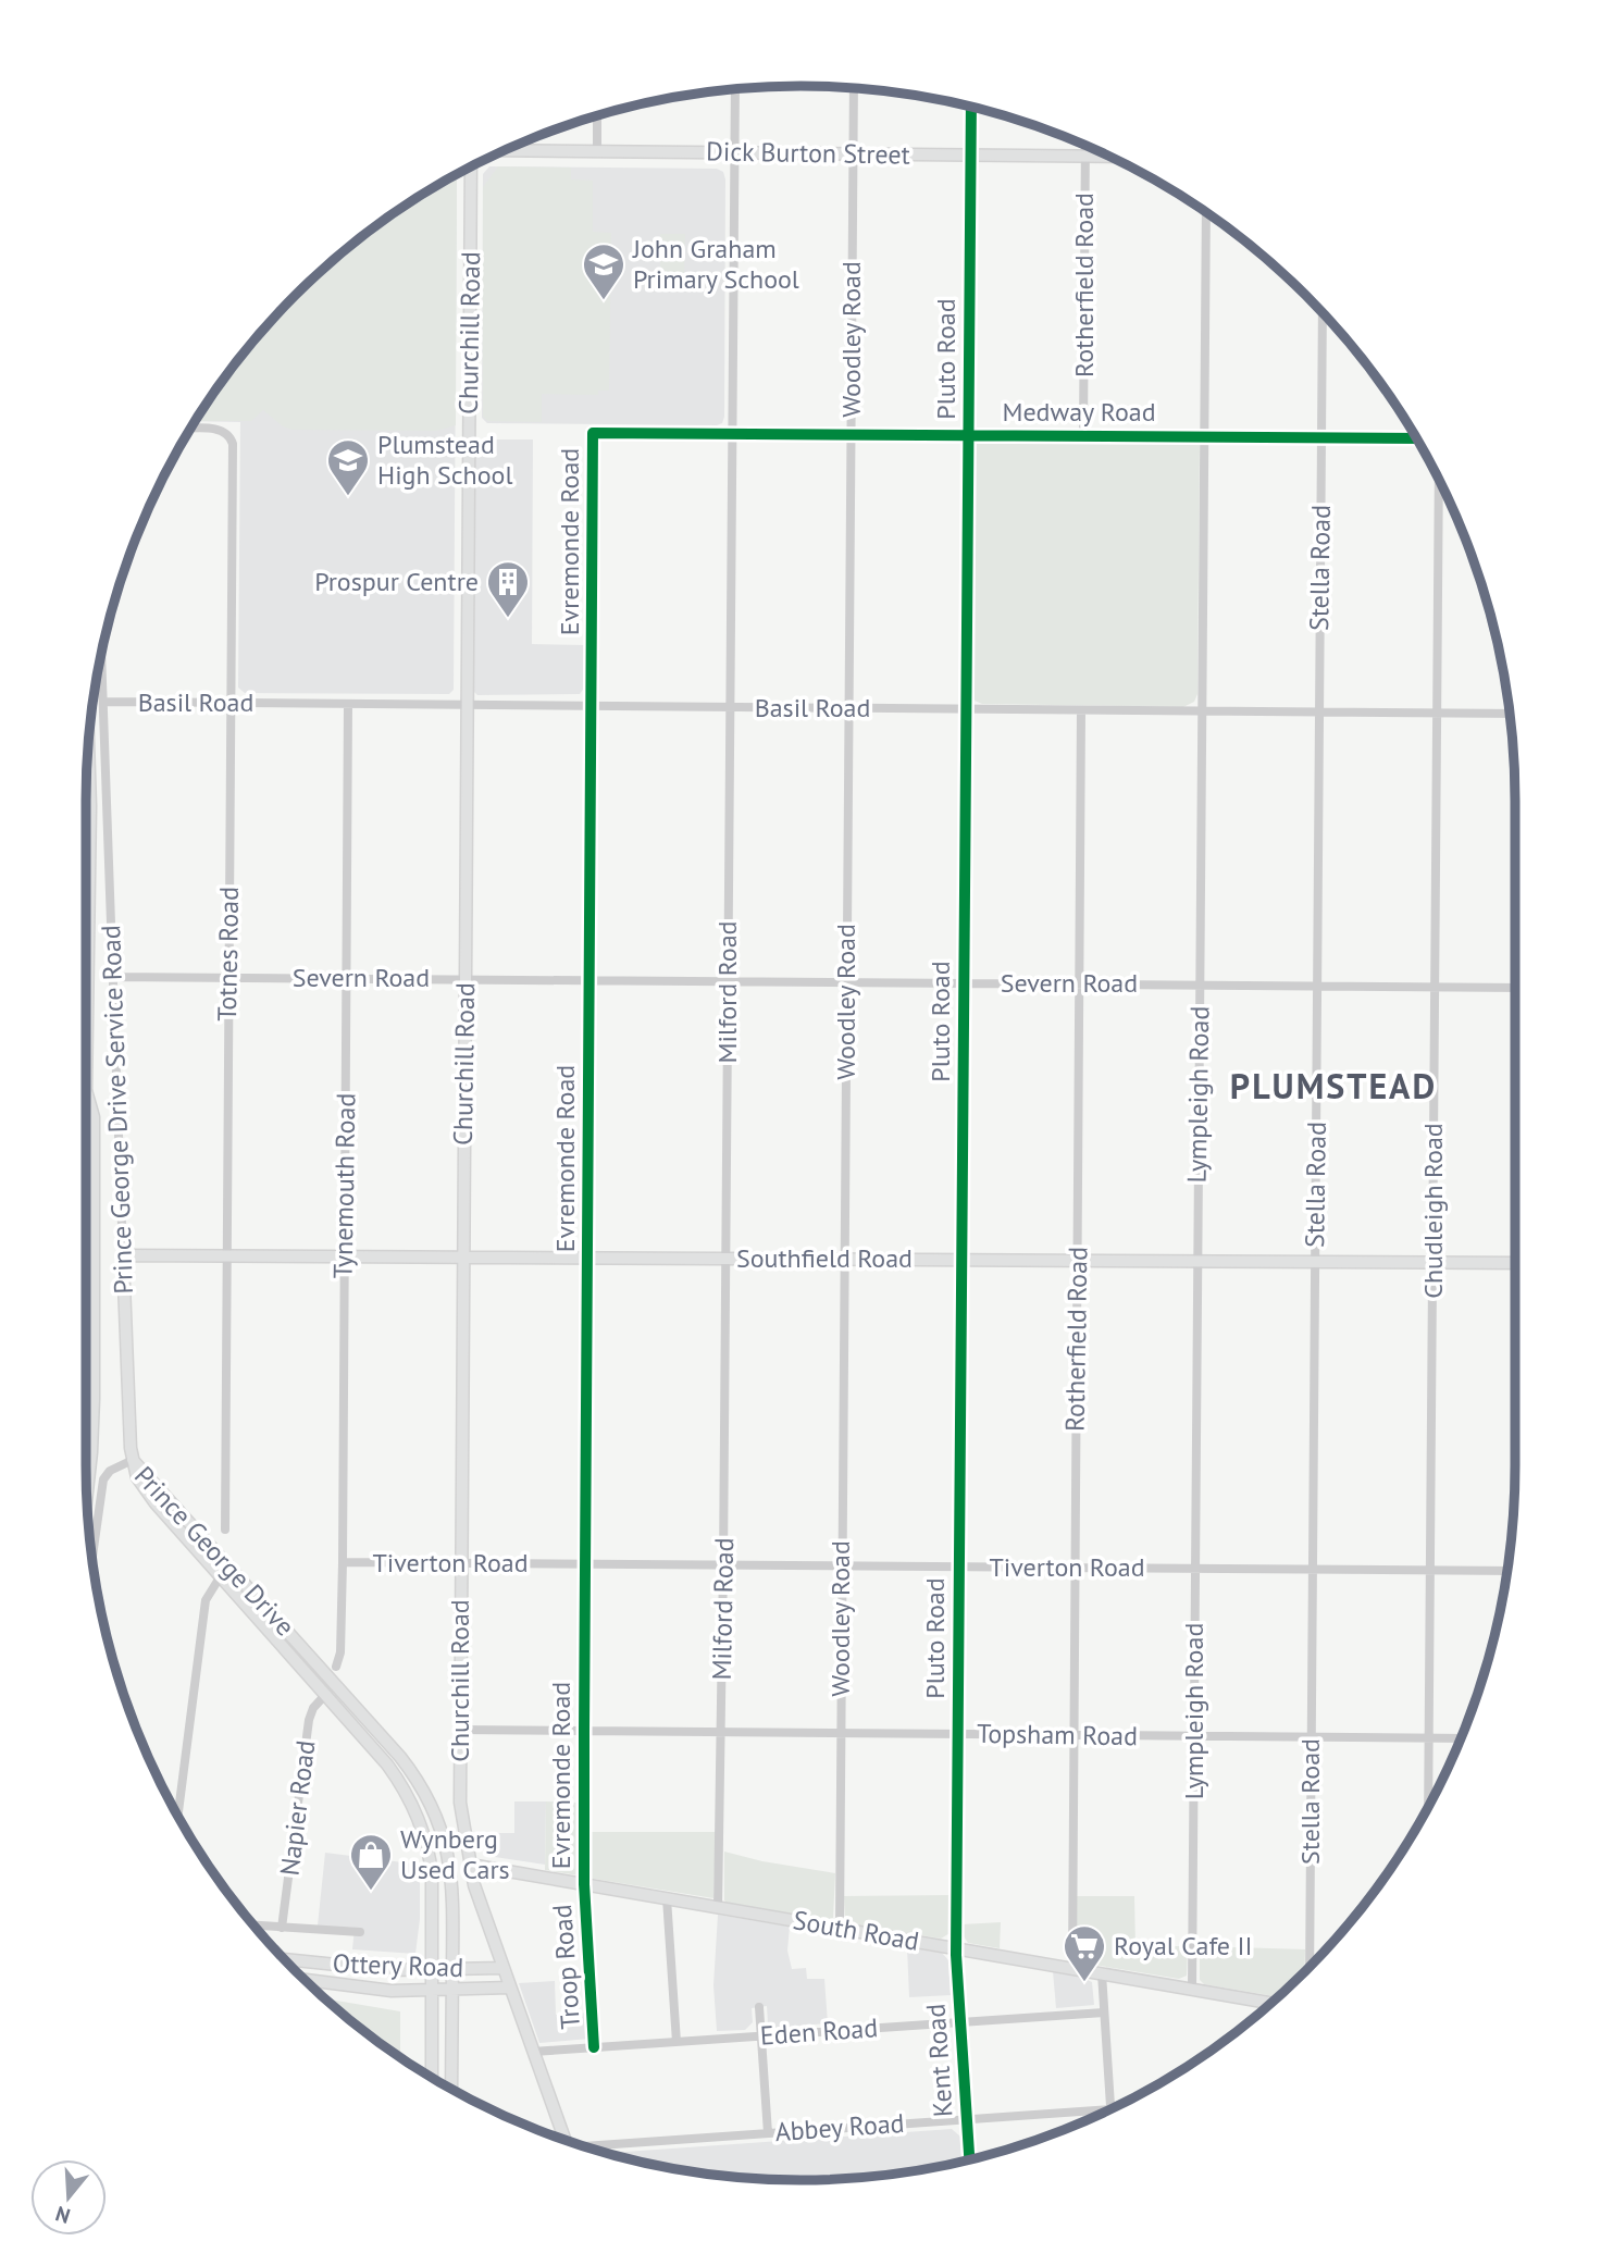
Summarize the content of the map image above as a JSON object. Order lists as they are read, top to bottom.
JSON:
{
  "streets": {
    "street": [
      "Dick Burton Street",
      "Rotherfield Road",
      "Churchill Road",
      "Woodley Road",
      "Pluto Road",
      "Medway Road",
      "Evremonde Road",
      "Stella Road",
      "Basil Road",
      "Totnes Road",
      "Severn Road",
      "Milford Road",
      "Lympleigh Road",
      "Prince George Drive Service Road",
      "Tynemouth Road",
      "Chudleigh Road",
      "Southfield Road",
      "Prince George Drive",
      "Tiverton Road",
      "Topsham Road",
      "Napier Road",
      "South Road",
      "Ottery Road",
      "Troop Road",
      "Eden Road",
      "Kent Road",
      "Abbey Road"
    ]
  },
  "crossings": [
    ["Dick Burton Street", "Rotherfield Road"],
    ["Dick Burton Street", "Woodley Road"],
    ["Dick Burton Street", "Pluto Road"],
    ["Dick Burton Street", "Milford Road"],
    ["Rotherfield Road", "Medway Road"],
    ["Rotherfield Road", "Basil Road"],
    ["Rotherfield Road", "Severn Road"],
    ["Rotherfield Road", "Southfield Road"],
    ["Rotherfield Road", "Tiverton Road"],
    ["Rotherfield Road", "Topsham Road"],
    ["Rotherfield Road", "South Road"],
    ["Churchill Road", "Basil Road"],
    ["Churchill Road", "Severn Road"],
    ["Churchill Road", "Southfield Road"],
    ["Churchill Road", "Tiverton Road"],
    ["Churchill Road", "Topsham Road"],
    ["Churchill Road", "South Road"],
    ["Churchill Road", "Ottery Road"],
    ["Woodley Road", "Medway Road"],
    ["Woodley Road", "Basil Road"],
    ["Woodley Road", "Severn Road"],
    ["Woodley Road", "Southfield Road"],
    ["Woodley Road", "Tiverton Road"],
    ["Woodley Road", "Topsham Road"],
    ["Woodley Road", "South Road"],
    ["Pluto Road", "Medway Road"],
    ["Pluto Road", "Basil Road"],
    ["Pluto Road", "Severn Road"],
    ["Pluto Road", "Southfield Road"],
    ["Pluto Road", "Tiverton Road"],
    ["Pluto Road", "Topsham Road"],
    ["Pluto Road", "South Road"],
    ["Pluto Road", "Kent Road"],
    ["Medway Road", "Evremonde Road"],
    ["Medway Road", "Stella Road"],
    ["Medway Road", "Milford Road"],
    ["Medway Road", "Lympleigh Road"],
    ["Evremonde Road", "Basil Road"],
    ["Evremonde Road", "Severn Road"],
    ["Evremonde Road", "Southfield Road"],
    ["Evremonde Road", "Tiverton Road"],
    ["Evremonde Road", "Topsham Road"],
    ["Evremonde Road", "South Road"],
    ["Evremonde Road", "Troop Road"],
    ["Stella Road", "Basil Road"],
    ["Stella Road", "Severn Road"],
    ["Stella Road", "Southfield Road"],
    ["Stella Road", "Tiverton Road"],
    ["Stella Road", "Topsham Road"],
    ["Basil Road", "Totnes Road"],
    ["Basil Road", "Milford Road"],
    ["Basil Road", "Lympleigh Road"],
    ["Basil Road", "Prince George Drive Service Road"],
    ["Basil Road", "Tynemouth Road"],
    ["Basil Road", "Chudleigh Road"],
    ["Totnes Road", "Severn Road"],
    ["Totnes Road", "Southfield Road"],
    ["Severn Road", "Milford Road"],
    ["Severn Road", "Lympleigh Road"],
    ["Severn Road", "Prince George Drive Service Road"],
    ["Severn Road", "Tynemouth Road"],
    ["Severn Road", "Chudleigh Road"],
    ["Milford Road", "Southfield Road"],
    ["Milford Road", "Tiverton Road"],
    ["Milford Road", "Topsham Road"],
    ["Milford Road", "South Road"],
    ["Lympleigh Road", "Southfield Road"],
    ["Lympleigh Road", "Tiverton Road"],
    ["Lympleigh Road", "Topsham Road"],
    ["Lympleigh Road", "South Road"],
    ["Prince George Drive Service Road", "Southfield Road"],
    ["Prince George Drive Service Road", "Prince George Drive"],
    ["Tynemouth Road", "Southfield Road"],
    ["Tynemouth Road", "Tiverton Road"],
    ["Chudleigh Road", "Southfield Road"],
    ["Chudleigh Road", "Tiverton Road"],
    ["Chudleigh Road", "Topsham Road"],
    ["Prince George Drive", "Napier Road"],
    ["Prince George Drive", "Ottery Road"],
    ["South Road", "Troop Road"],
    ["South Road", "Kent Road"],
    ["Ottery Road", "Eden Road"],
    ["Troop Road", "Eden Road"],
    ["Eden Road", "Kent Road"],
    ["Kent Road", "Abbey Road"]
  ],
  "districts": ["PLUMSTEAD"],
  "places": {
    "school or university": ["John Graham Primary School", "Plumstead High School"],
    "building": ["Prospur Centre"],
    "shop": ["Wynberg Used Cars"],
    "supermarket": ["Royal Cafe II"]
  },
  "north": "bottom"
}
